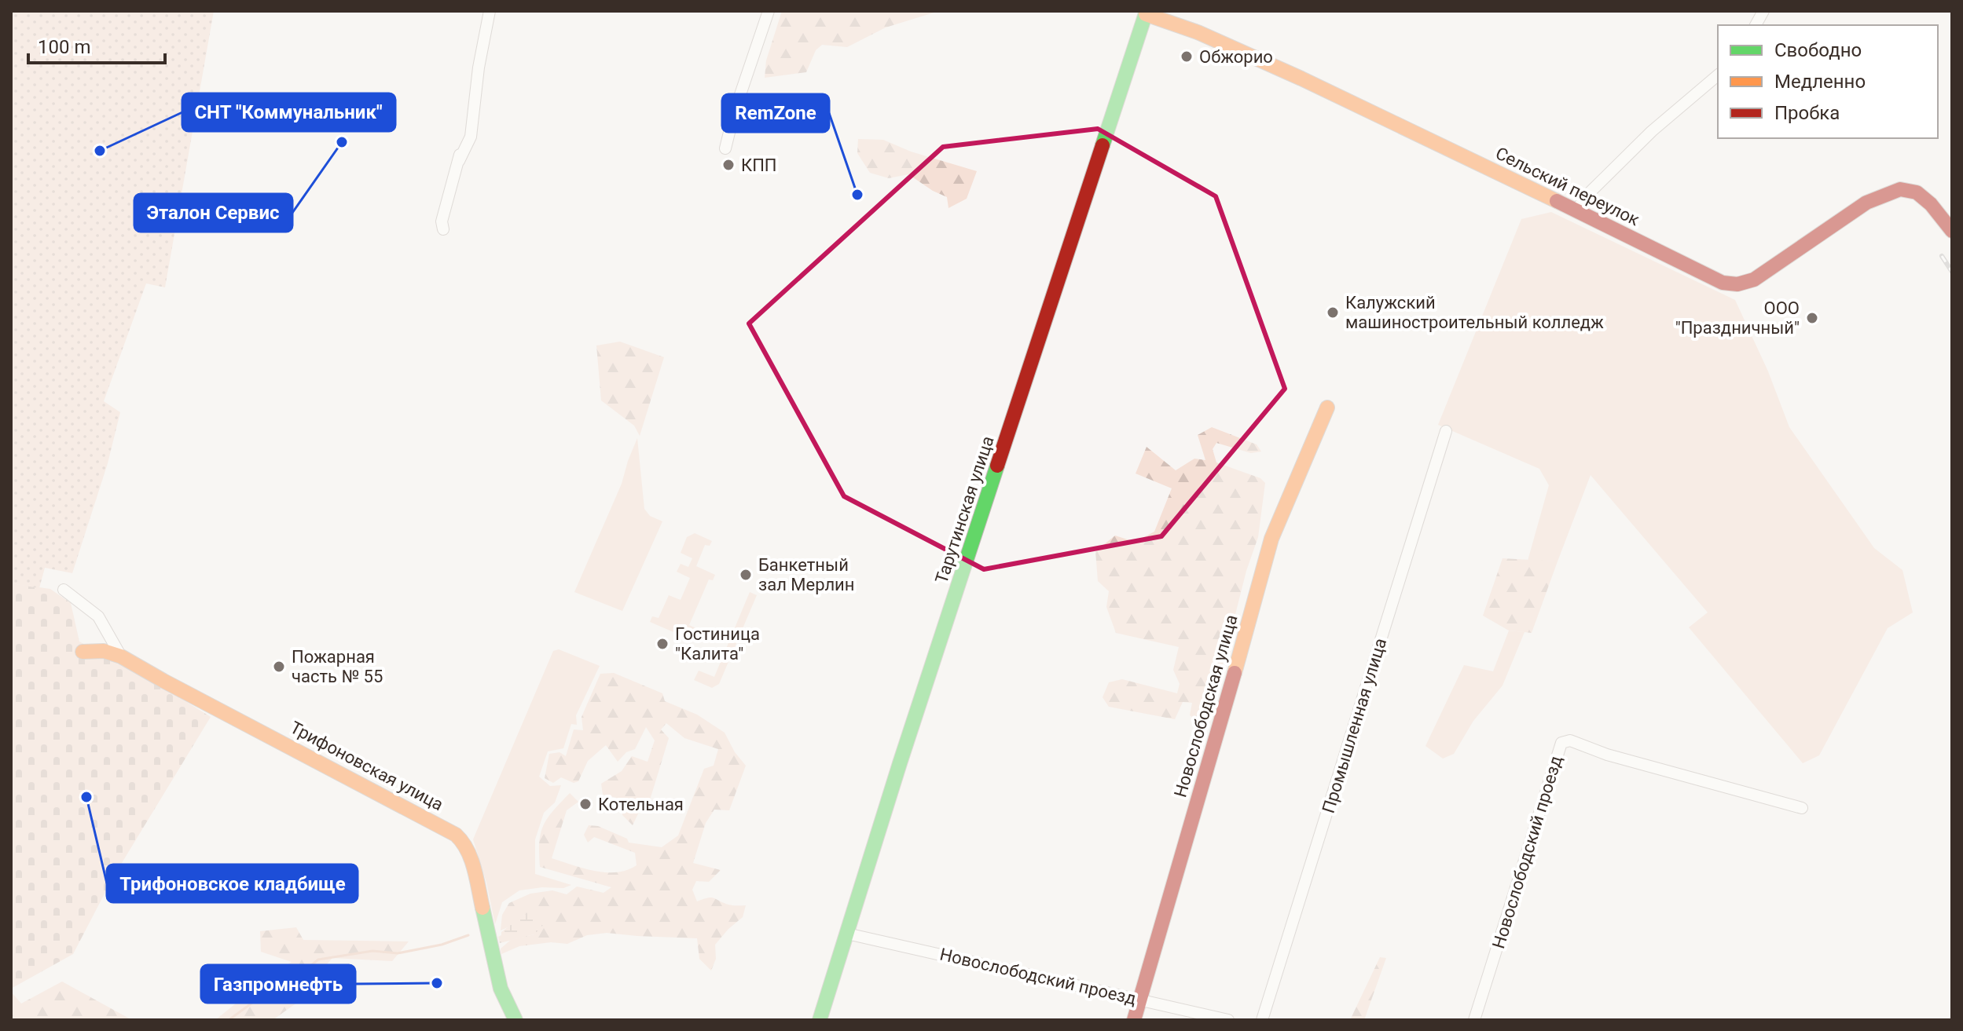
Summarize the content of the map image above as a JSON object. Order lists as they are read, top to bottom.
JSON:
{
  "streets": {
    "street": [
      "Сельский переулок",
      "Тарутинская улица",
      "Новослободская улица",
      "Промышленная улица",
      "Трифоновская улица",
      "Новослободский проезд"
    ]
  },
  "crossings": [
    ["Сельский переулок", "Тарутинская улица"],
    ["Тарутинская улица", "Новослободский проезд"],
    ["Новослободская улица", "Новослободский проезд"]
  ],
  "places": [
    "Обжорио",
    "Эталон Сервис",
    "СНТ \"Коммунальник\"",
    "КПП",
    "RemZone",
    "Калужский машиностроительный колледж",
    "ООО \"Праздничный\"",
    "Банкетный зал Мерлин",
    "Гостиница \"Калита\"",
    "Пожарная часть № 55",
    "Трифоновское кладбище",
    "Котельная",
    "Газпромнефть"
  ],
  "legend": ["Свободно", "Медленно", "Пробка"],
  "scale_bar": "100 m"
}
